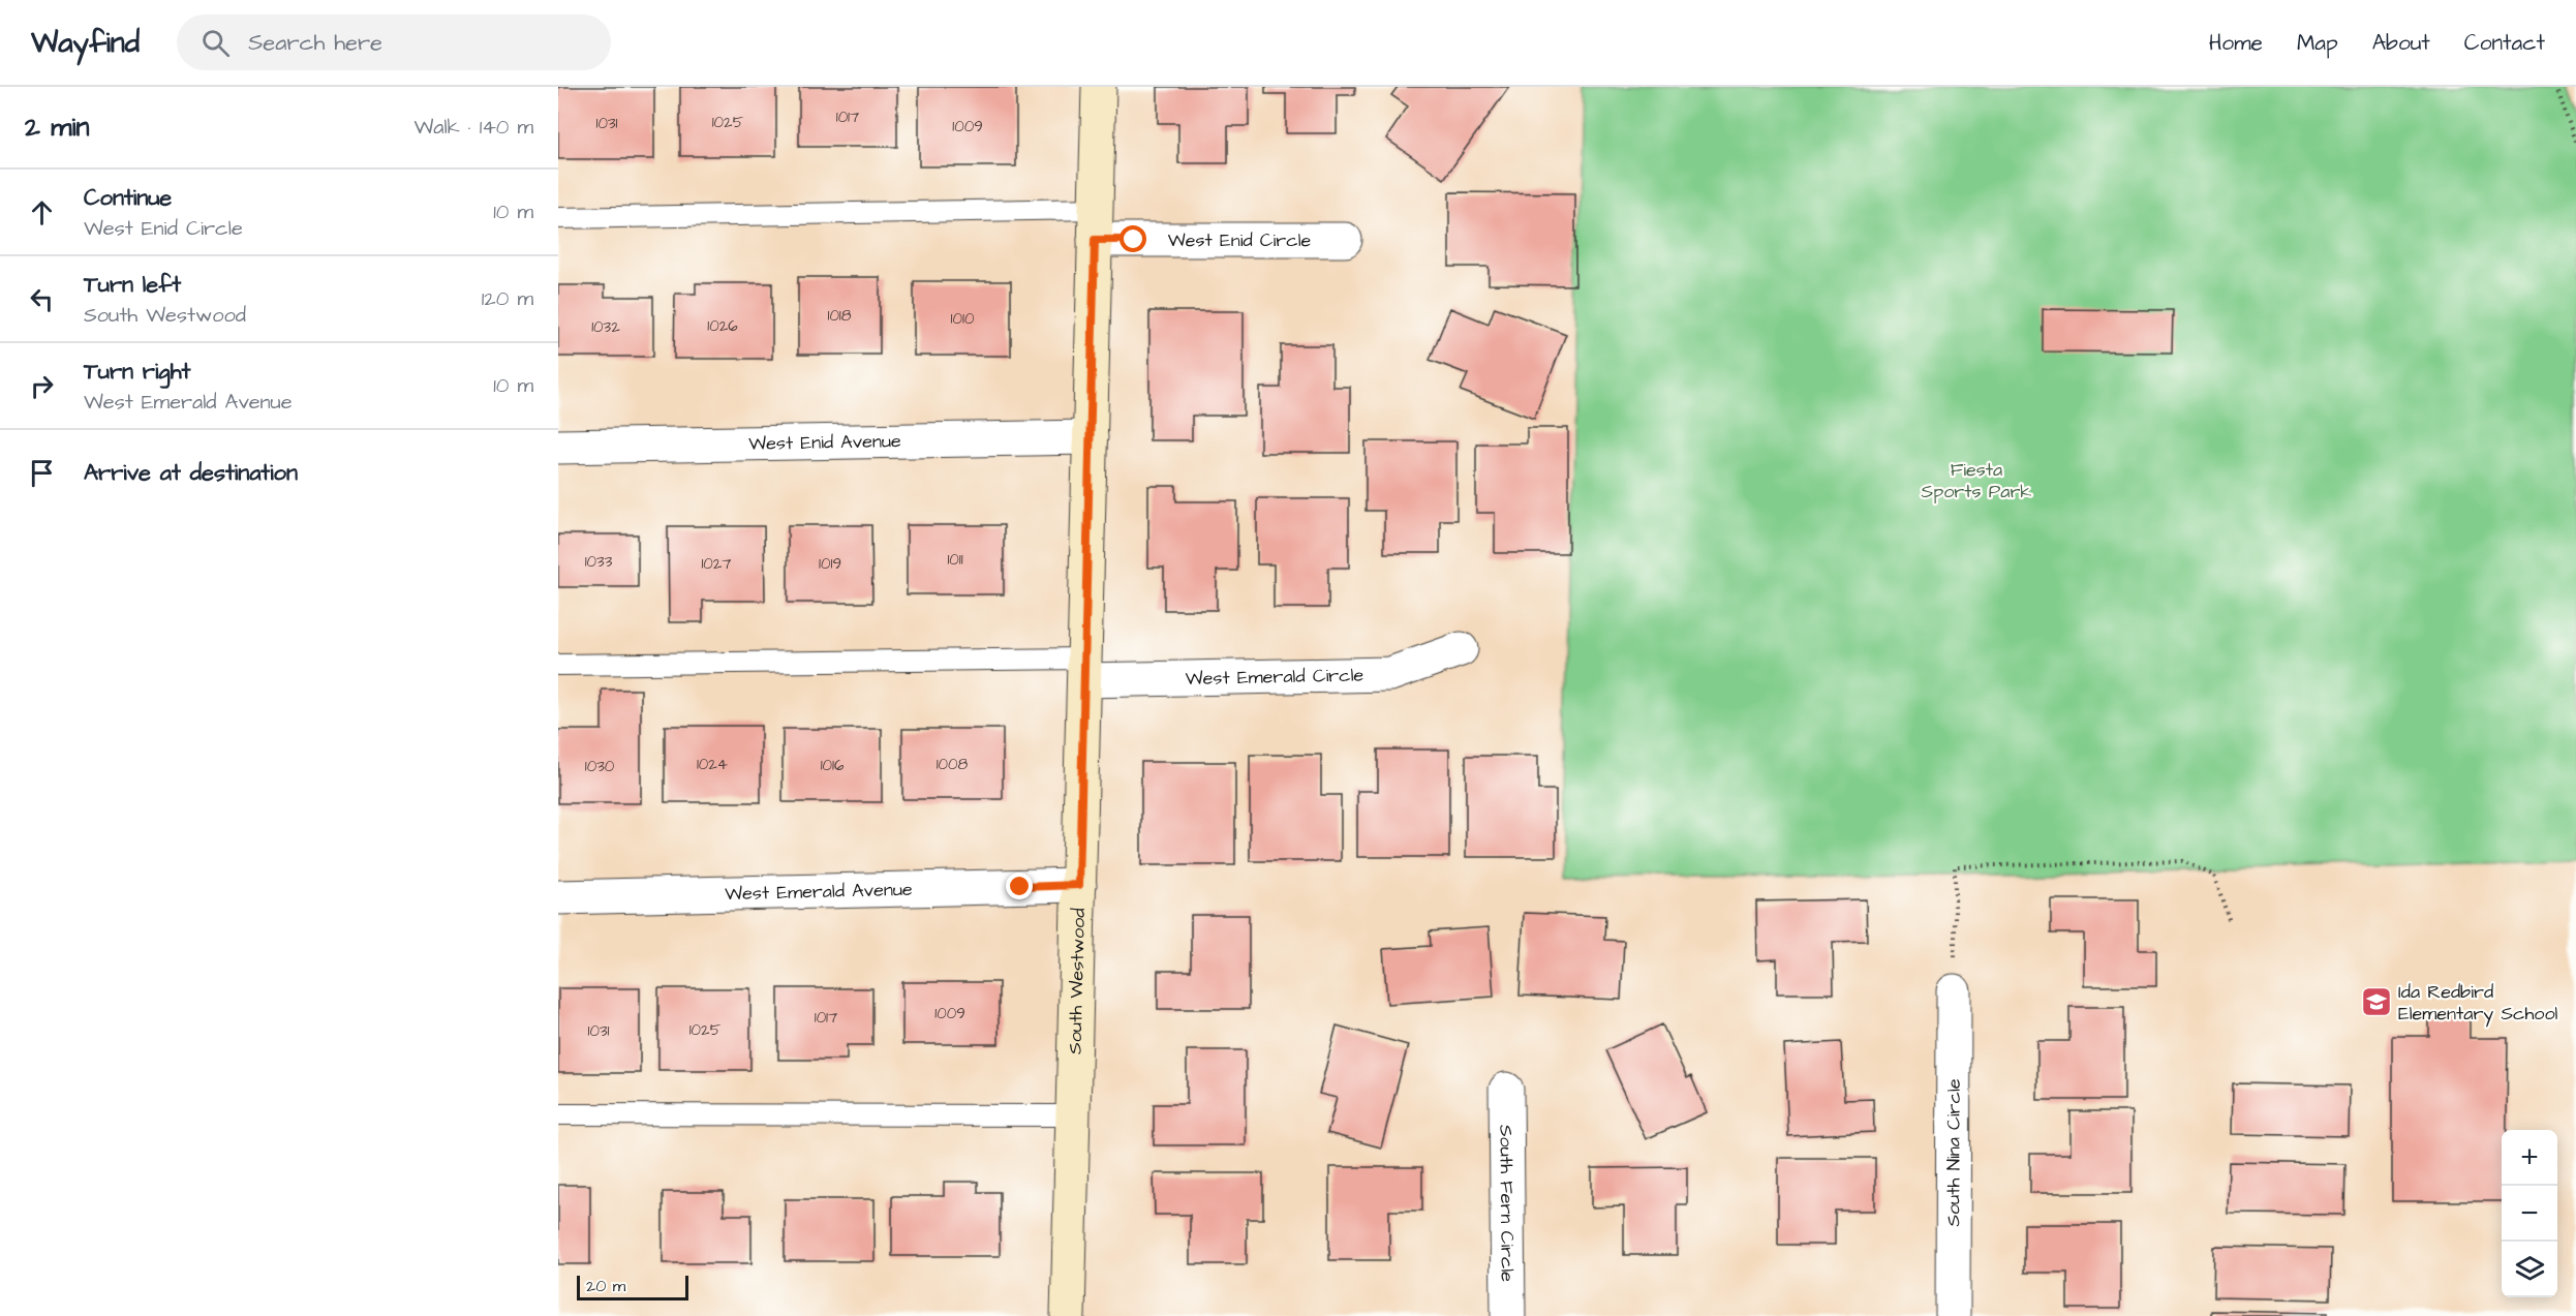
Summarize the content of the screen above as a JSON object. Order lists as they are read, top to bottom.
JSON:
{
  "streets": {
    "street": [
      "West Enid Circle",
      "West Enid Avenue",
      "West Emerald Circle",
      "West Emerald Avenue",
      "South Westwood",
      "South Nina Circle",
      "South Fern Circle"
    ]
  },
  "crossings": [
    ["West Enid Circle", "South Westwood"],
    ["West Enid Avenue", "South Westwood"],
    ["West Emerald Circle", "South Westwood"],
    ["West Emerald Avenue", "South Westwood"]
  ],
  "parks": ["Fiesta Sports Park"],
  "places": {
    "school or university": ["Ida Redbird Elementary School"]
  },
  "house_numbers": [
    "1017",
    "1025",
    "1031",
    "1009",
    "1018",
    "1010",
    "1026",
    "1032",
    "1011",
    "1033",
    "1027",
    "1019",
    "1024",
    "1008",
    "1016",
    "1030",
    "1009",
    "1017",
    "1025",
    "1031"
  ],
  "scale_bar": "20 m",
  "page": {
    "header": "Wayfind",
    "search": "Search here",
    "nav": [
      "Home",
      "Map",
      "About",
      "Contact"
    ],
    "heading": ["2 min", "Walk · 140 m"],
    "list": [
      ["Continue", "West Enid Circle", "10 m"],
      ["Turn left", "South Westwood", "120 m"],
      ["Turn right", "West Emerald Avenue", "10 m"],
      "Arrive at destination"
    ],
    "map_buttons": ["+", "−"],
    "scale": "20 m"
  }
}
